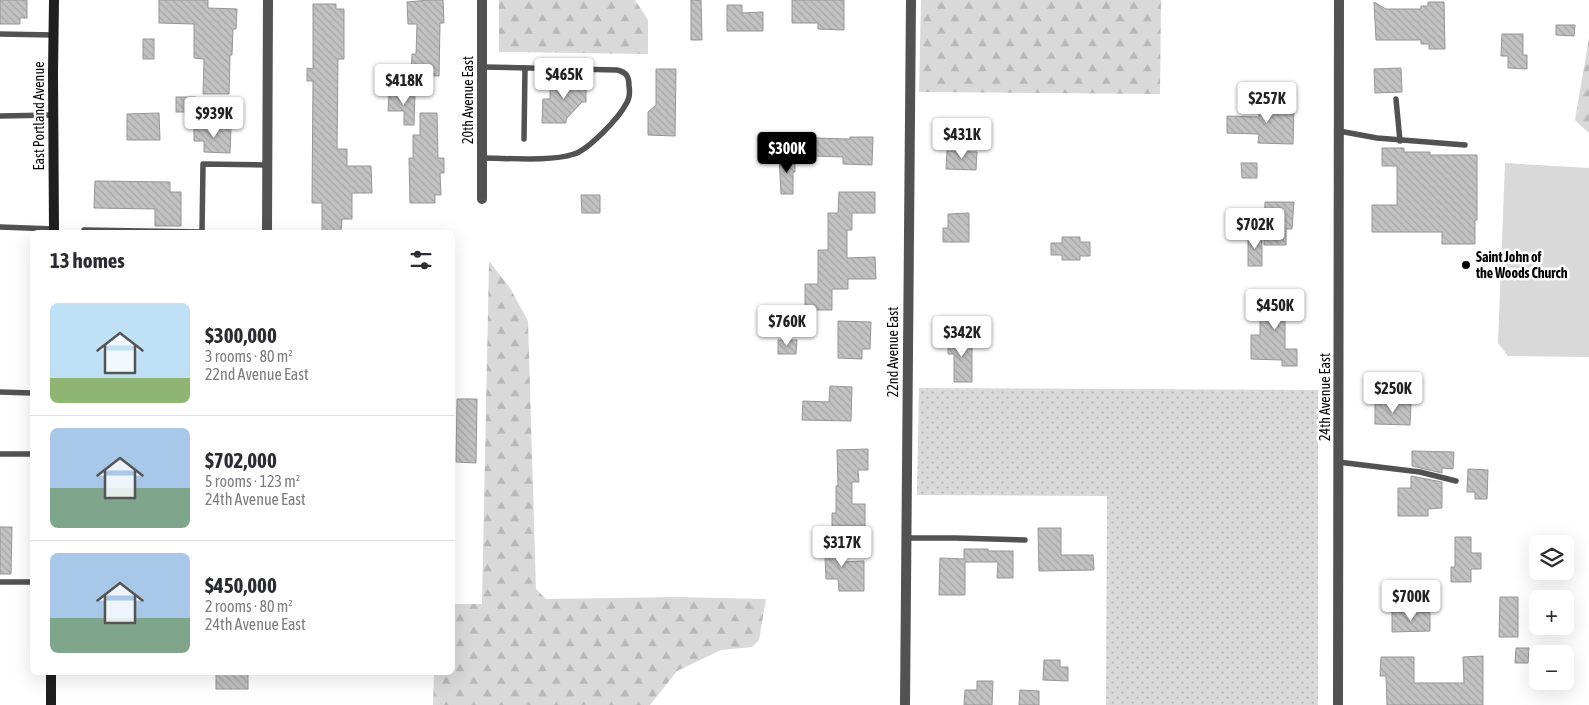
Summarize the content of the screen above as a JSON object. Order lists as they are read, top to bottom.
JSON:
{
  "streets": {
    "main road": ["East Portland Avenue"],
    "street": ["20th Avenue East", "22nd Avenue East", "24th Avenue East"]
  },
  "places": ["Saint John of the Woods Church"],
  "page": {
    "price": [
      "$465K",
      "$418K",
      "$257K",
      "$939K",
      "$431K",
      "$300K",
      "$702K",
      "$450K",
      "$760K",
      "$342K",
      "$250K",
      "$317K",
      "$700K"
    ],
    "heading": "13 homes",
    "list": [
      {
        "name": "$300,000",
        "note": "3 rooms · 80 m² · 22nd Avenue East"
      },
      {
        "name": "$702,000",
        "note": "5 rooms · 123 m² · 24th Avenue East"
      },
      {
        "name": "$450,000",
        "note": "2 rooms · 80 m² · 24th Avenue East"
      }
    ],
    "map_buttons": ["+", "−"]
  }
}
